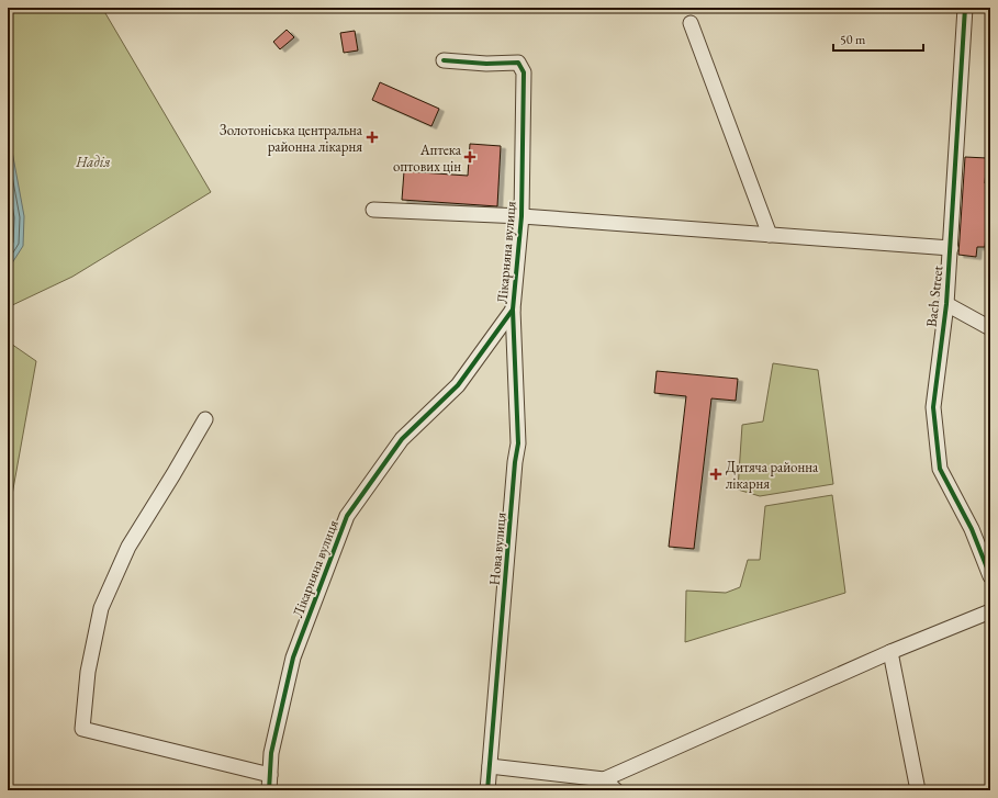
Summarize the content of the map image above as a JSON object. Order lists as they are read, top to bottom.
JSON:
{
  "streets": {
    "street": ["Лікарняна вулиця", "Bach Street", "Нова вулиця"]
  },
  "crossings": [
    ["Лікарняна вулиця", "Нова вулиця"]
  ],
  "parks": ["Надія"],
  "places": {
    "health": ["Золотоніська центральна районна лікарня", "Аптека оптових цін", "Дитяча районна лікарня"]
  },
  "scale_bar": "50 m"
}
